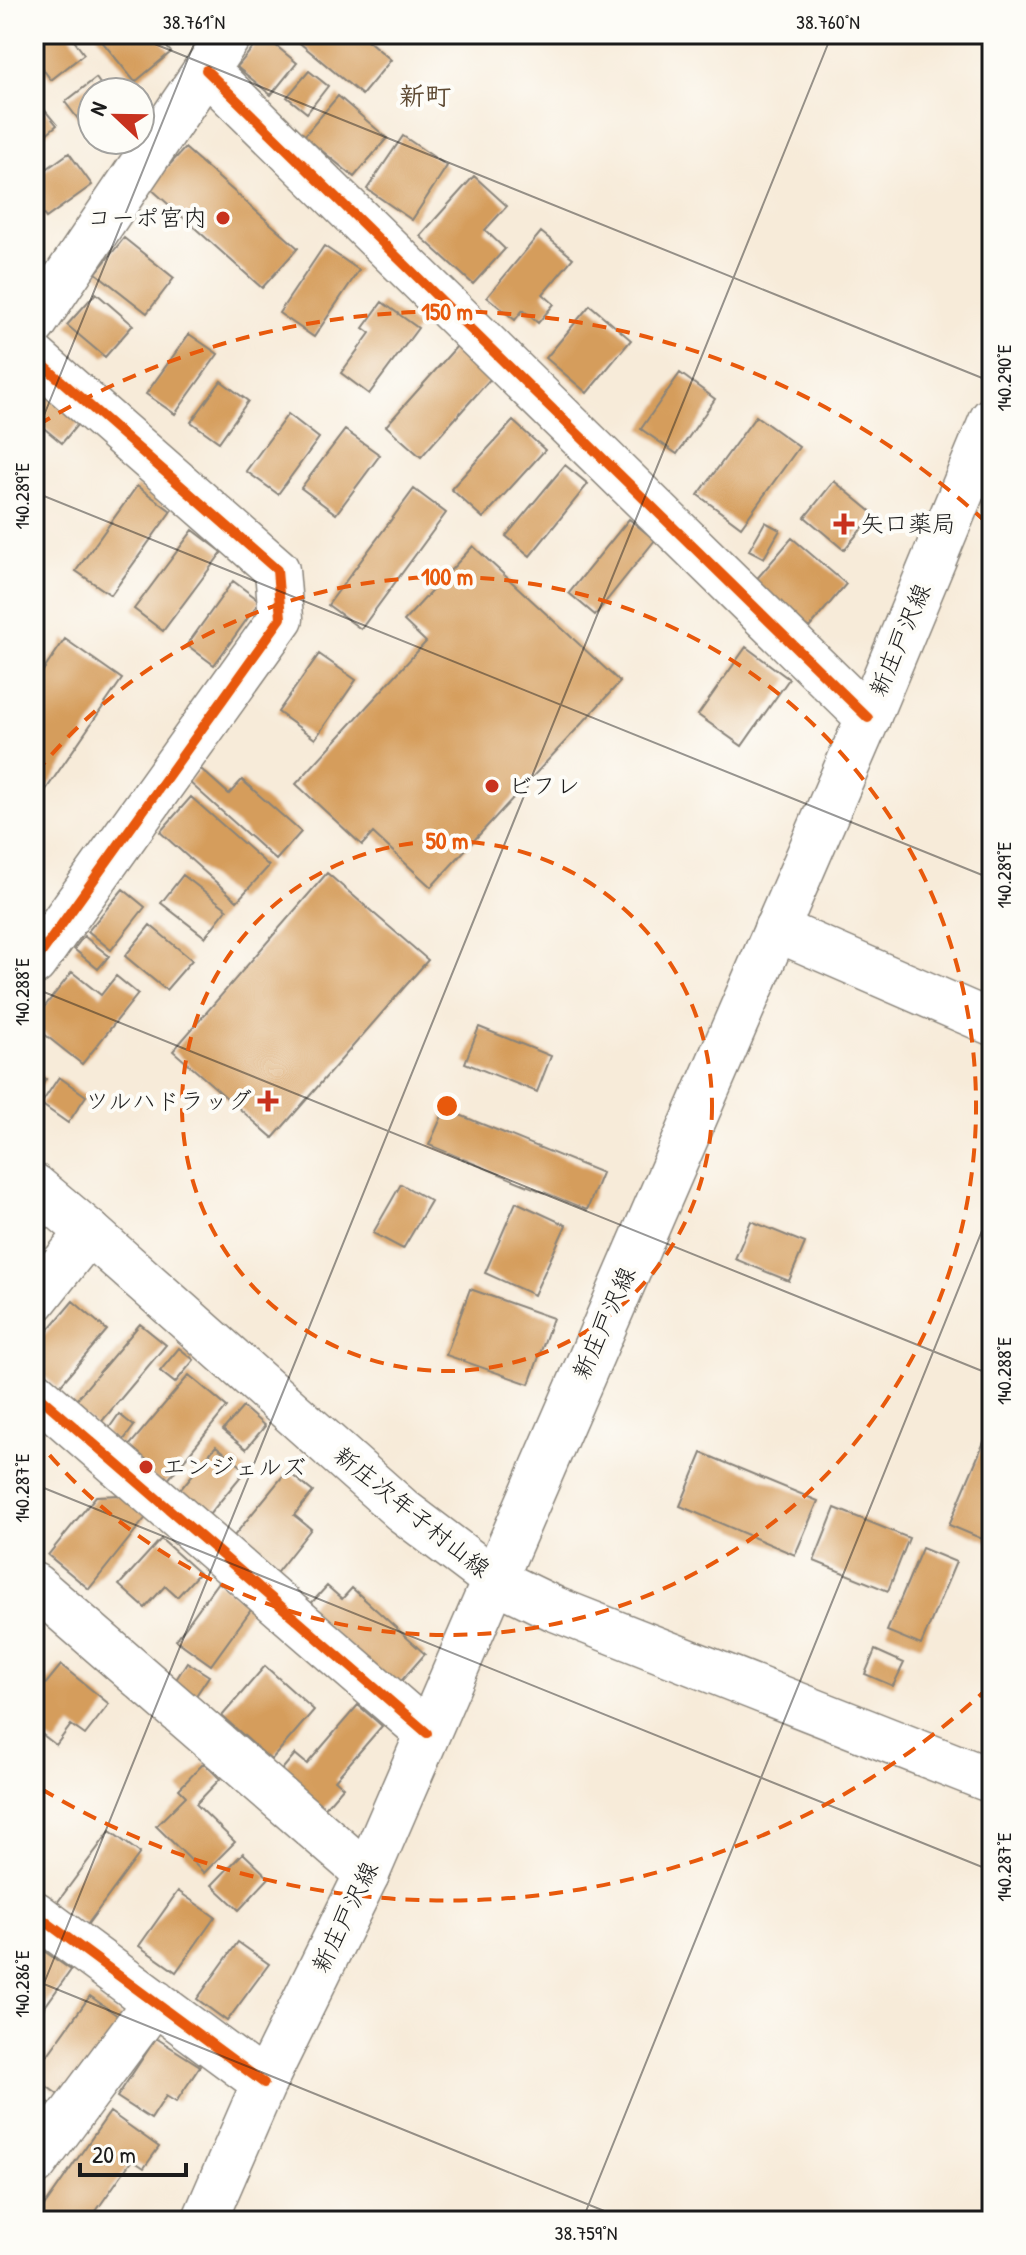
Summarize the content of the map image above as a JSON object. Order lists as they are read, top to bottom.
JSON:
{
  "streets": {
    "street": ["新庄戸沢線", "新庄次年子村山線"]
  },
  "crossings": [
    ["新庄戸沢線", "新庄次年子村山線"]
  ],
  "districts": ["新町"],
  "places": {
    "other": ["コーポ宮内", "ビフレ", "エンジェルズ"],
    "health": ["矢口薬局", "ツルハドラッグ"]
  },
  "scale_bar": "20 m",
  "north": "left",
  "coordinates": [
    "38.761°N",
    "38.760°N",
    "140.290°E",
    "140.289°E",
    "140.288°E",
    "140.287°E",
    "140.286°E",
    "38.759°N"
  ],
  "rings": ["150 m", "100 m", "50 m"]
}
